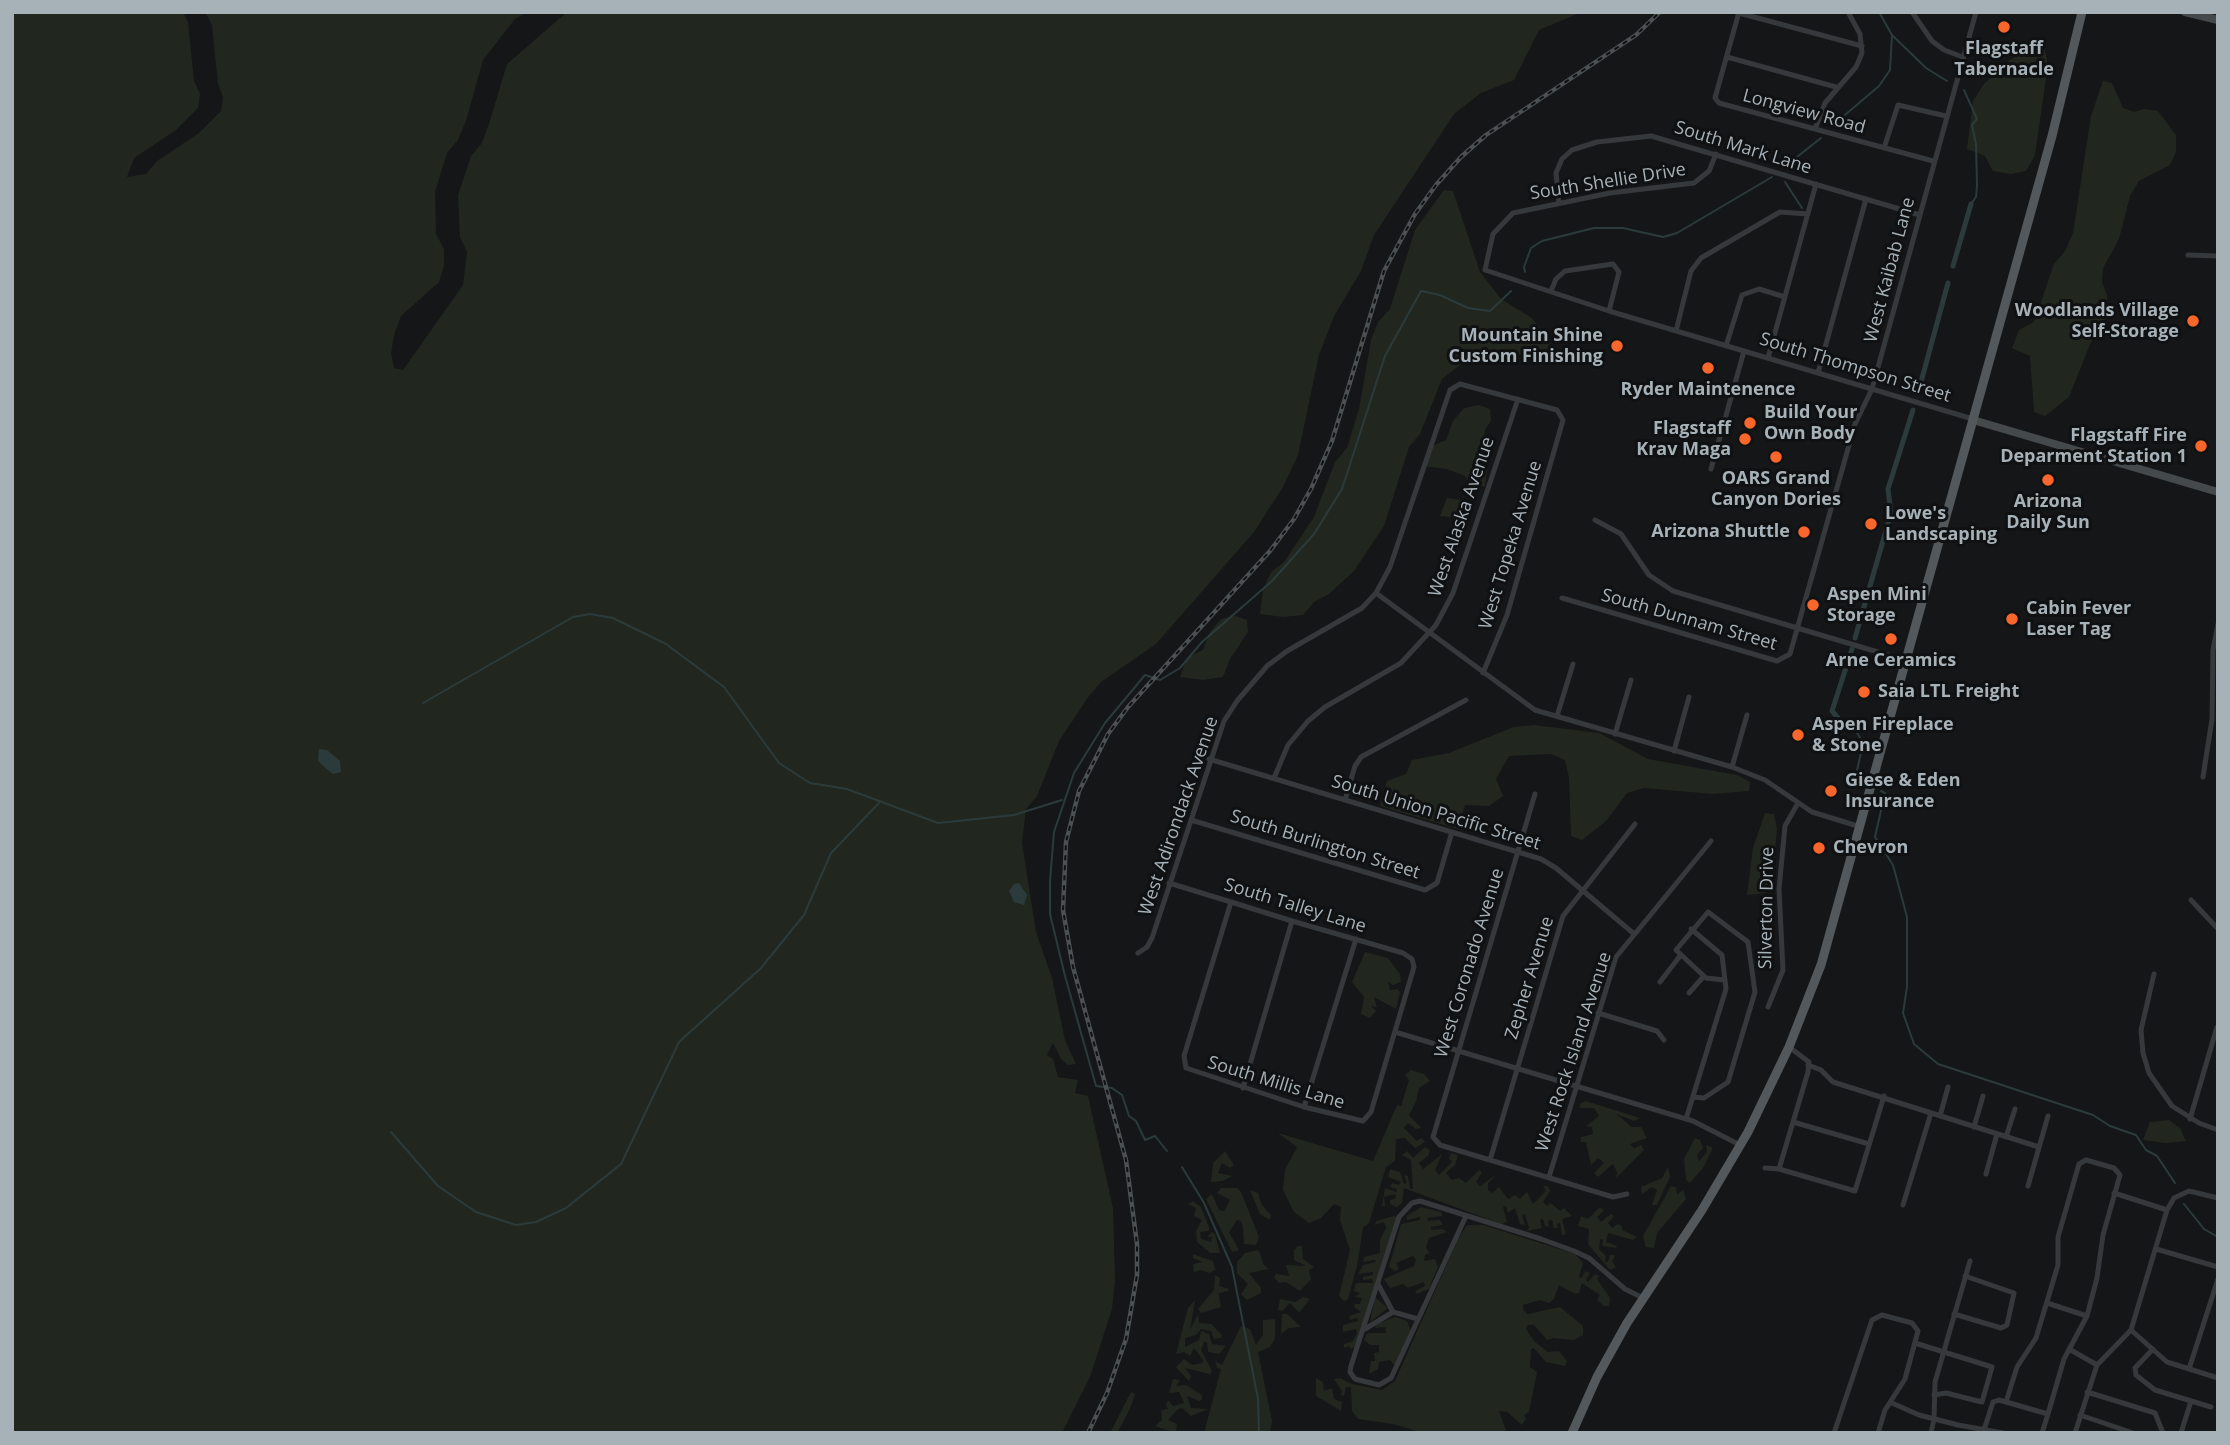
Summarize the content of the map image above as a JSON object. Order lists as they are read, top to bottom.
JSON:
{
  "streets": {
    "street": [
      "Longview Road",
      "South Mark Lane",
      "South Shellie Drive",
      "West Kaibab Lane",
      "South Thompson Street",
      "West Alaska Avenue",
      "West Topeka Avenue",
      "South Dunnam Street",
      "South Union Pacific Street",
      "West Adirondack Avenue",
      "South Burlington Street",
      "South Talley Lane",
      "Silverton Drive",
      "West Coronado Avenue",
      "Zepher Avenue",
      "West Rock Island Avenue",
      "South Millis Lane"
    ]
  },
  "crossings": [
    ["Longview Road", "West Kaibab Lane"],
    ["South Mark Lane", "South Shellie Drive"],
    ["South Mark Lane", "West Kaibab Lane"],
    ["South Shellie Drive", "South Thompson Street"],
    ["West Kaibab Lane", "South Thompson Street"],
    ["West Kaibab Lane", "South Dunnam Street"],
    ["West Alaska Avenue", "West Topeka Avenue"],
    ["West Alaska Avenue", "South Union Pacific Street"],
    ["West Alaska Avenue", "West Adirondack Avenue"],
    ["West Topeka Avenue", "West Adirondack Avenue"],
    ["South Union Pacific Street", "West Adirondack Avenue"],
    ["South Union Pacific Street", "South Burlington Street"],
    ["South Union Pacific Street", "West Coronado Avenue"],
    ["South Union Pacific Street", "Zepher Avenue"],
    ["South Union Pacific Street", "West Rock Island Avenue"],
    ["West Adirondack Avenue", "South Burlington Street"],
    ["West Adirondack Avenue", "South Talley Lane"],
    ["South Talley Lane", "South Millis Lane"],
    ["West Coronado Avenue", "Zepher Avenue"]
  ],
  "places": [
    "Flagstaff Tabernacle",
    "Woodlands Village Self-Storage",
    "Mountain Shine Custom Finishing",
    "Ryder Maintenence",
    "Build Your Own Body",
    "Flagstaff Krav Maga",
    "Flagstaff Fire Deparment Station 1",
    "OARS Grand Canyon Dories",
    "Arizona Daily Sun",
    "Lowe's Landscaping",
    "Arizona Shuttle",
    "Aspen Mini Storage",
    "Cabin Fever Laser Tag",
    "Arne Ceramics",
    "Saia LTL Freight",
    "Aspen Fireplace & Stone",
    "Giese & Eden Insurance",
    "Chevron"
  ]
}
